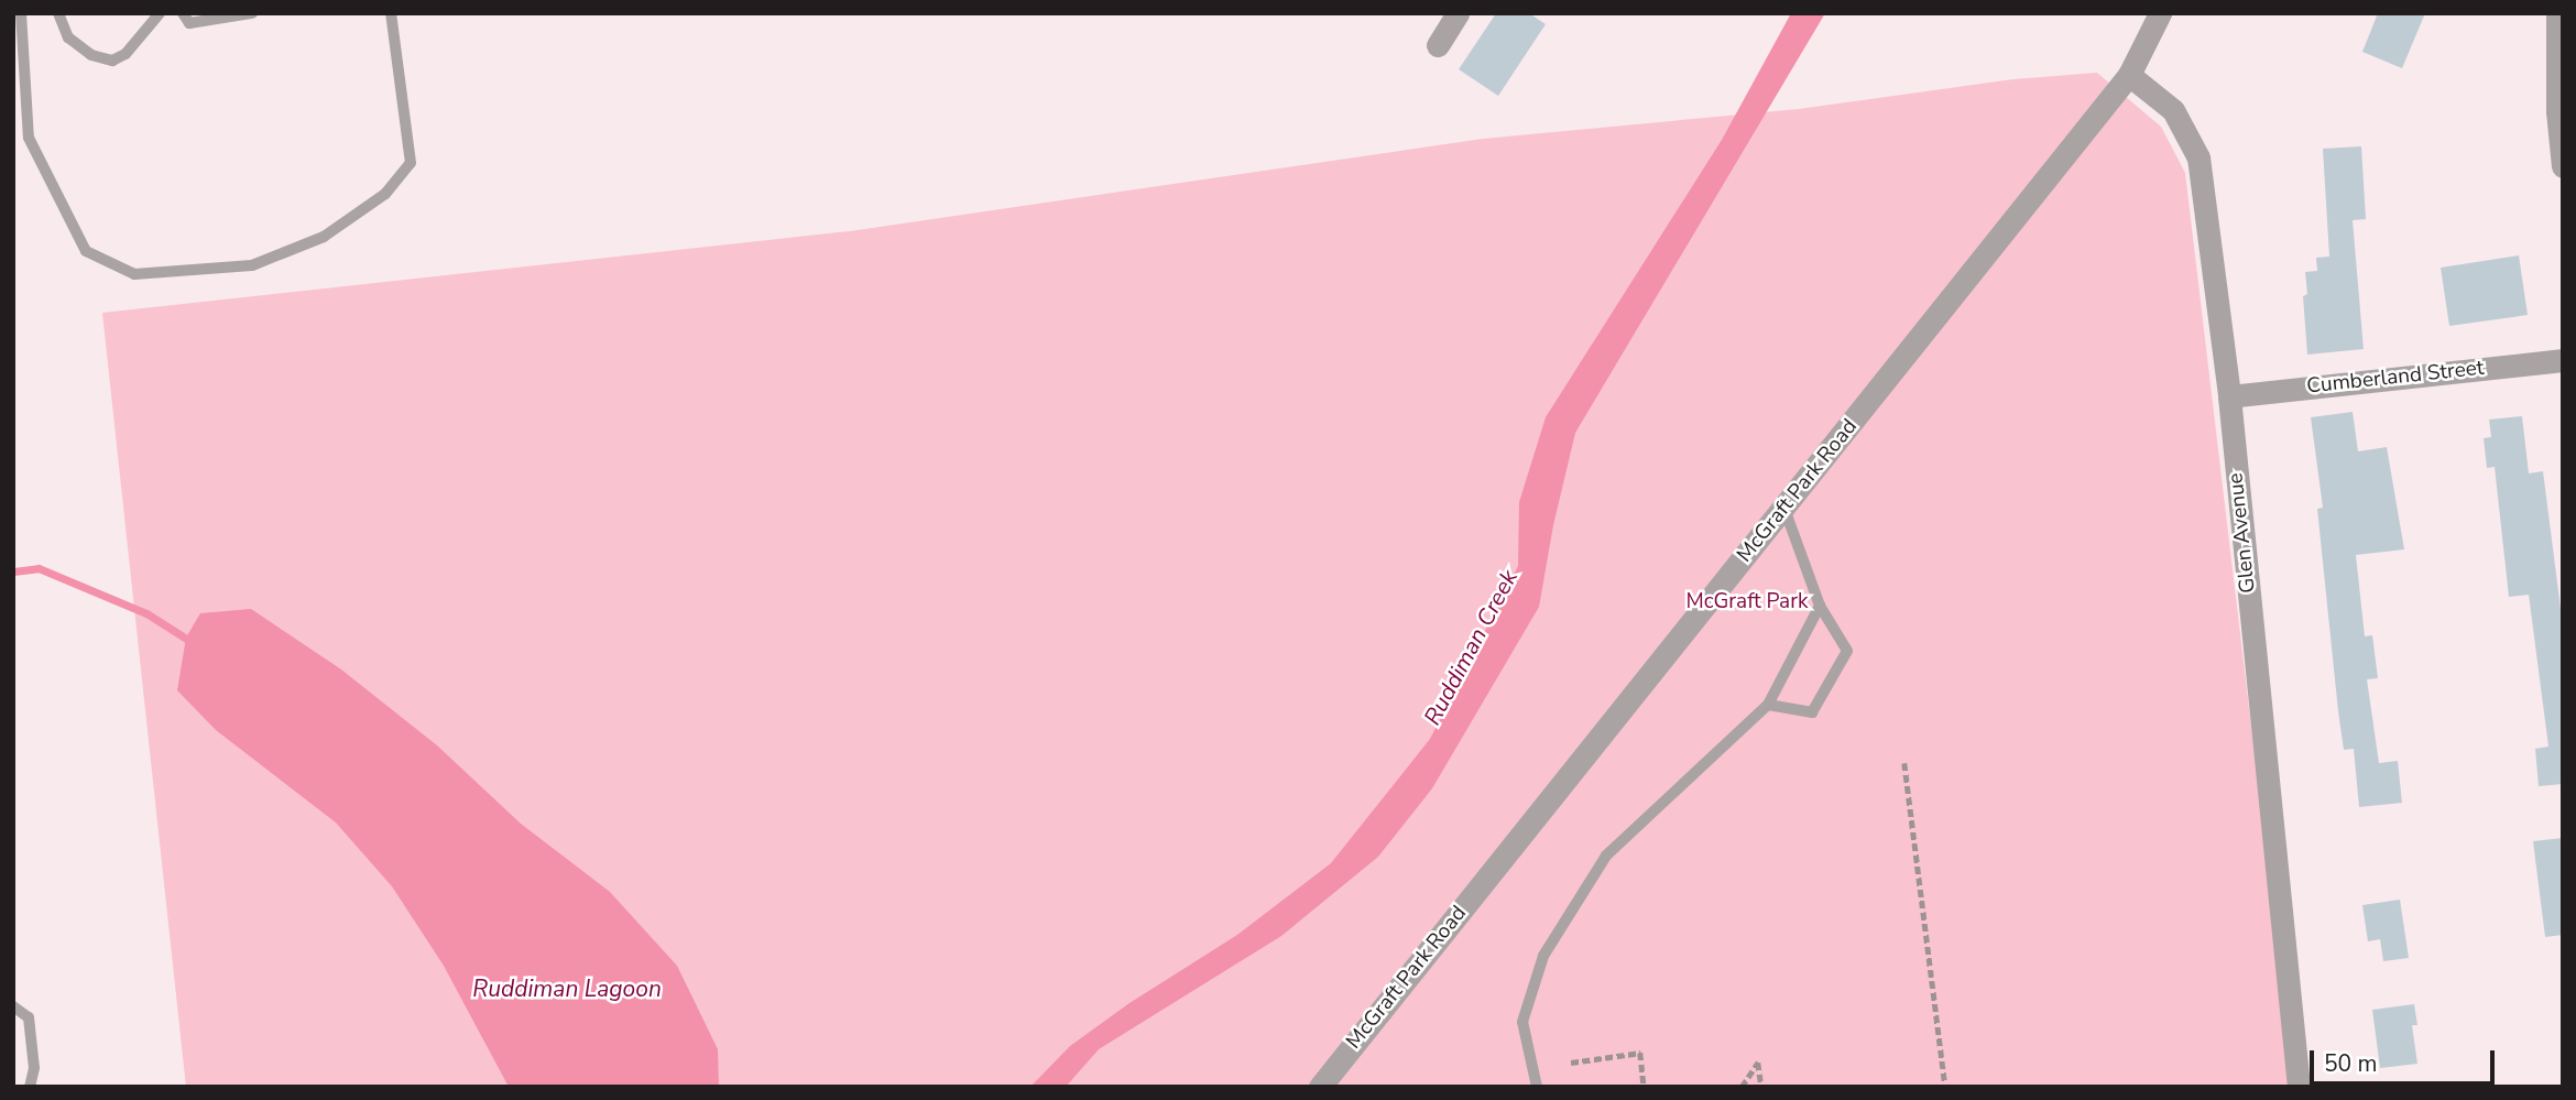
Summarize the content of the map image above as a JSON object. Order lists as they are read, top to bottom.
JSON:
{
  "streets": {
    "street": ["Cumberland Street", "McGraft Park Road", "Glen Avenue"]
  },
  "crossings": [
    ["Cumberland Street", "Glen Avenue"],
    ["McGraft Park Road", "Glen Avenue"]
  ],
  "water": ["Ruddiman Creek", "Ruddiman Lagoon"],
  "parks": ["McGraft Park"],
  "scale_bar": "50 m"
}
